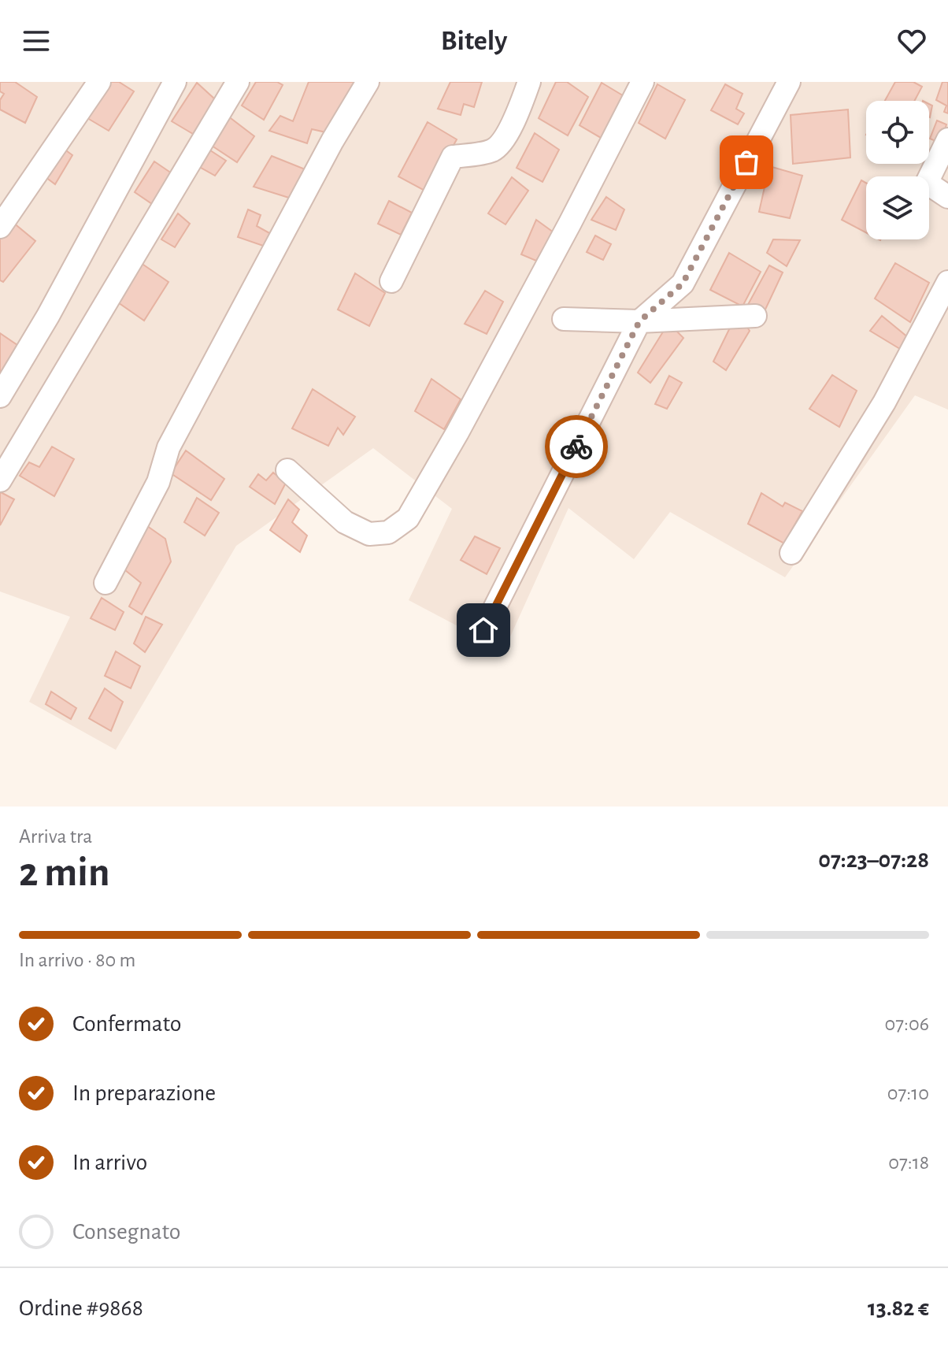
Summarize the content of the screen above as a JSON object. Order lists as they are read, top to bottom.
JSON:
{
  "page": {
    "header": "Bitely",
    "heading": ["2 min", "Arriva tra", "07:23–07:28"],
    "panel": ["Ordine #9868", "13.82 €"],
    "bar": "In arrivo · 80 m",
    "list": [
      ["Confermato", "07:06"],
      ["In preparazione", "07:10"],
      ["In arrivo", "07:18"],
      "Consegnato"
    ]
  }
}
